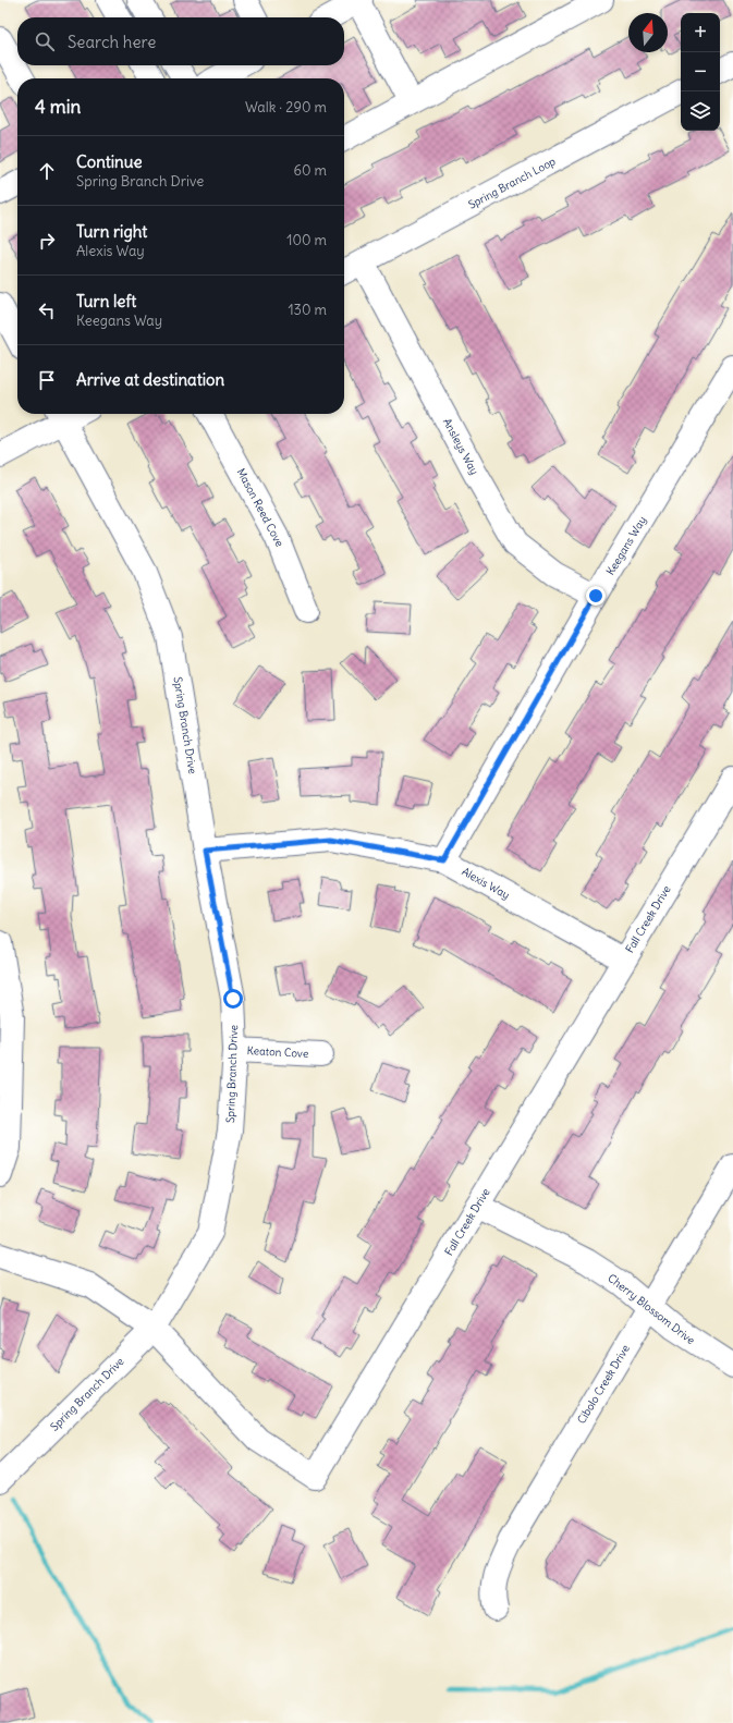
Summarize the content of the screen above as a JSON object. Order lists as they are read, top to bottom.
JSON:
{
  "streets": {
    "street": [
      "Spring Branch Loop",
      "Ansleys Way",
      "Mason Reed Cove",
      "Keegans Way",
      "Spring Branch Drive",
      "Alexis Way",
      "Fall Creek Drive",
      "Keaton Cove",
      "Cherry Blossom Drive",
      "Cibolo Creek Drive"
    ]
  },
  "crossings": [
    ["Spring Branch Loop", "Ansleys Way"],
    ["Ansleys Way", "Keegans Way"],
    ["Keegans Way", "Alexis Way"],
    ["Spring Branch Drive", "Alexis Way"],
    ["Spring Branch Drive", "Fall Creek Drive"],
    ["Spring Branch Drive", "Keaton Cove"],
    ["Alexis Way", "Fall Creek Drive"],
    ["Fall Creek Drive", "Cherry Blossom Drive"],
    ["Cherry Blossom Drive", "Cibolo Creek Drive"]
  ],
  "north": "top",
  "page": {
    "map_buttons": ["+", "−"],
    "search": "Search here",
    "heading": ["4 min", "Walk · 290 m"],
    "list": [
      ["Continue", "Spring Branch Drive", "60 m"],
      ["Turn right", "Alexis Way", "100 m"],
      ["Turn left", "Keegans Way", "130 m"],
      "Arrive at destination"
    ]
  }
}
